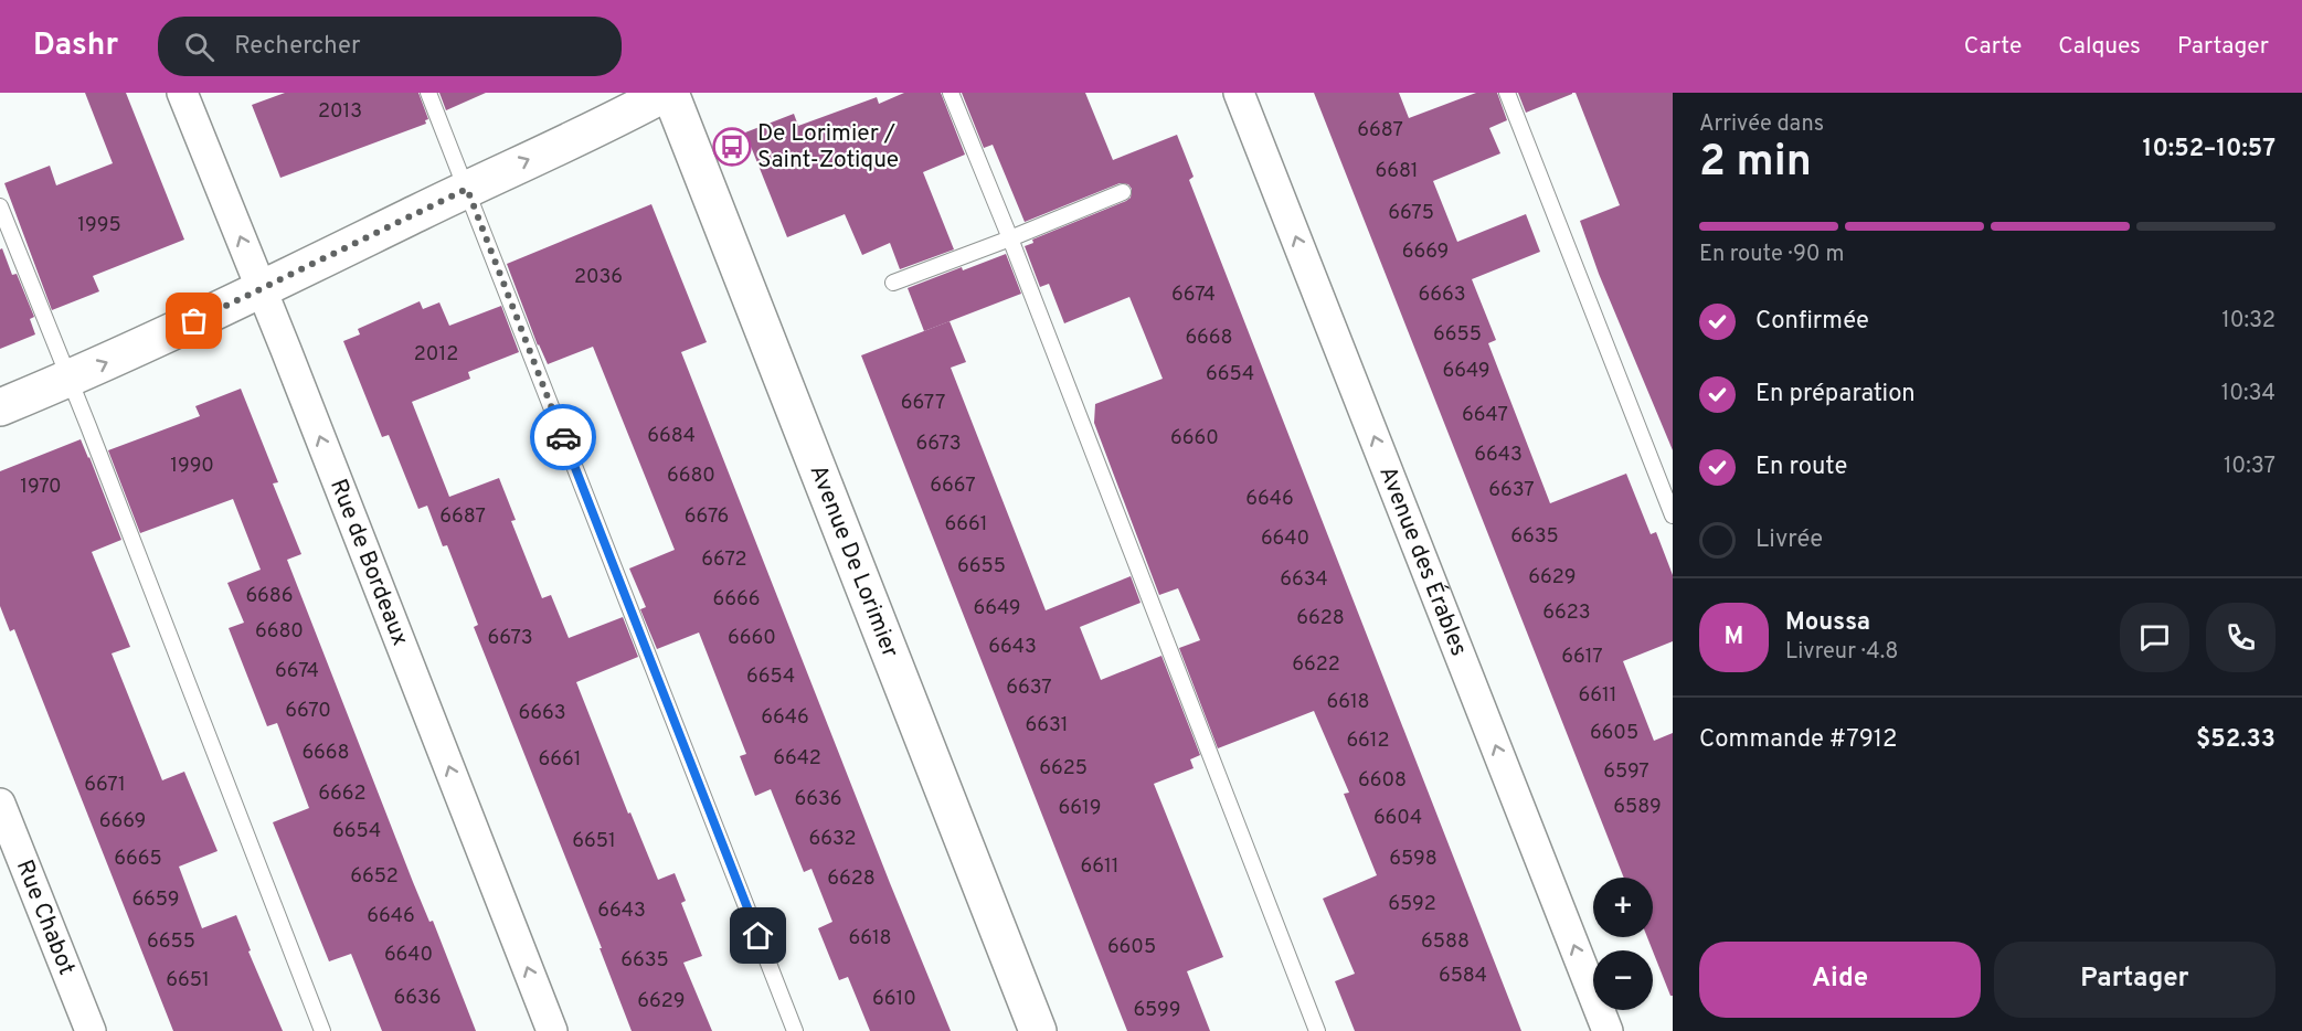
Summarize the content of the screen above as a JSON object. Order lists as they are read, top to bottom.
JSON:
{
  "streets": {
    "main road": ["Avenue De Lorimier"],
    "street": ["Rue de Bordeaux", "Avenue des Érables", "Rue Chabot"]
  },
  "one_way": ["Rue de Bordeaux", "Avenue des Érables"],
  "places": {
    "bus stop": ["De Lorimier / Saint-Zotique"]
  },
  "house_numbers": [
    "2013",
    "6687",
    "6681",
    "6675",
    "1995",
    "6669",
    "2036",
    "6674",
    "6663",
    "6655",
    "6668",
    "2012",
    "6649",
    "6654",
    "6677",
    "6647",
    "6684",
    "6660",
    "6673",
    "6643",
    "1990",
    "6680",
    "6667",
    "1970",
    "6637",
    "6646",
    "6687",
    "6676",
    "6661",
    "6635",
    "6640",
    "6672",
    "6655",
    "6629",
    "6634",
    "6686",
    "6666",
    "6649",
    "6623",
    "6628",
    "6680",
    "6673",
    "6660",
    "6643",
    "6617",
    "6622",
    "6674",
    "6654",
    "6637",
    "6611",
    "6618",
    "6670",
    "6663",
    "6646",
    "6631",
    "6605",
    "6612",
    "6668",
    "6642",
    "6661",
    "6625",
    "6597",
    "6608",
    "6671",
    "6662",
    "6636",
    "6589",
    "6619",
    "6604",
    "6669",
    "6654",
    "6632",
    "6651",
    "6665",
    "6598",
    "6611",
    "6652",
    "6628",
    "6659",
    "6592",
    "6643",
    "6646",
    "6618",
    "6655",
    "6588",
    "6605",
    "6640",
    "6635",
    "6584",
    "6651",
    "6636",
    "6610",
    "6629",
    "6599"
  ],
  "page": {
    "header": "Dashr",
    "search": "Rechercher",
    "nav": ["Carte", "Calques", "Partager"],
    "heading": ["2 min", "Arrivée dans", "10:52–10:57"],
    "panel": [
      "Moussa",
      "Livreur · 4.8",
      "Commande #7912",
      "$52.33"
    ],
    "bar": "En route · 90 m",
    "list": [
      ["Confirmée", "10:32"],
      ["En préparation", "10:34"],
      ["En route", "10:37"],
      "Livrée"
    ],
    "round": "M",
    "map_buttons": ["+", "−"],
    "buttons": ["Aide", "Partager"]
  }
}
